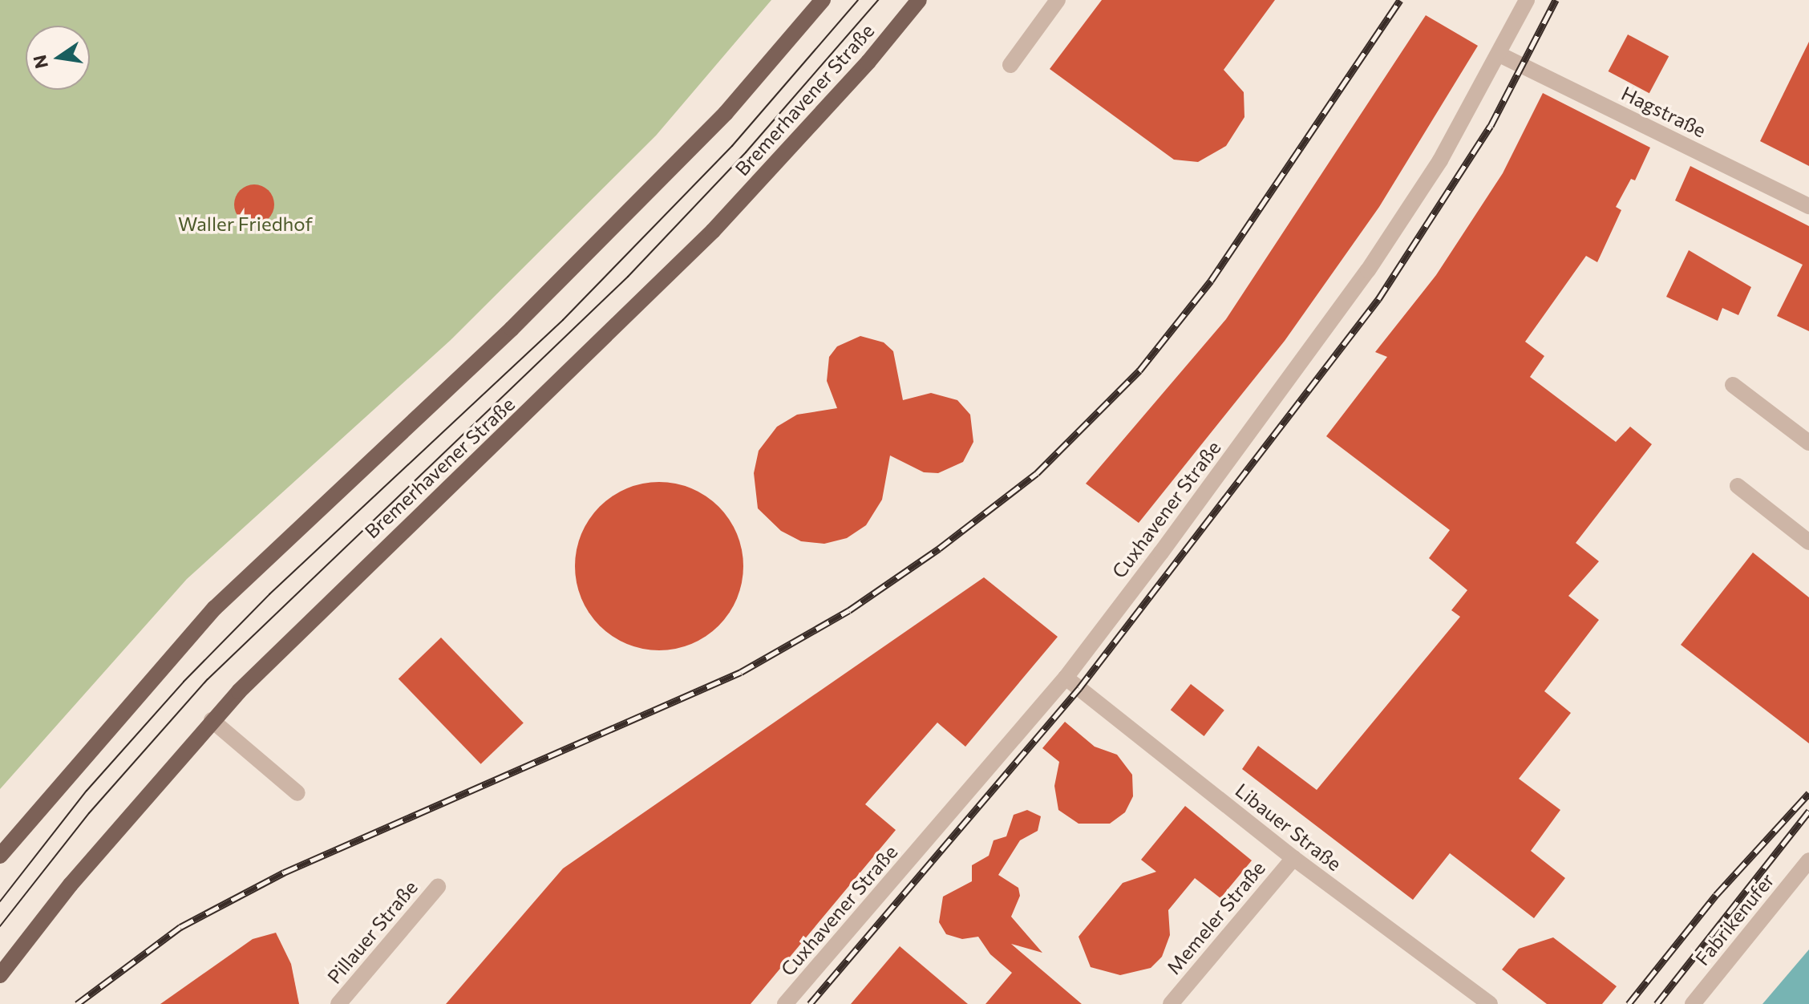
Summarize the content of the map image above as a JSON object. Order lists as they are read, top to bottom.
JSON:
{
  "streets": {
    "main road": ["Bremerhavener Straße"],
    "street": [
      "Hagstraße",
      "Cuxhavener Straße",
      "Libauer Straße",
      "Memeler Straße",
      "Fabrikenufer",
      "Pillauer Straße"
    ]
  },
  "crossings": [
    ["Hagstraße", "Cuxhavener Straße"],
    ["Cuxhavener Straße", "Libauer Straße"],
    ["Libauer Straße", "Memeler Straße"]
  ],
  "parks": ["Waller Friedhof"],
  "north": "left"
}
